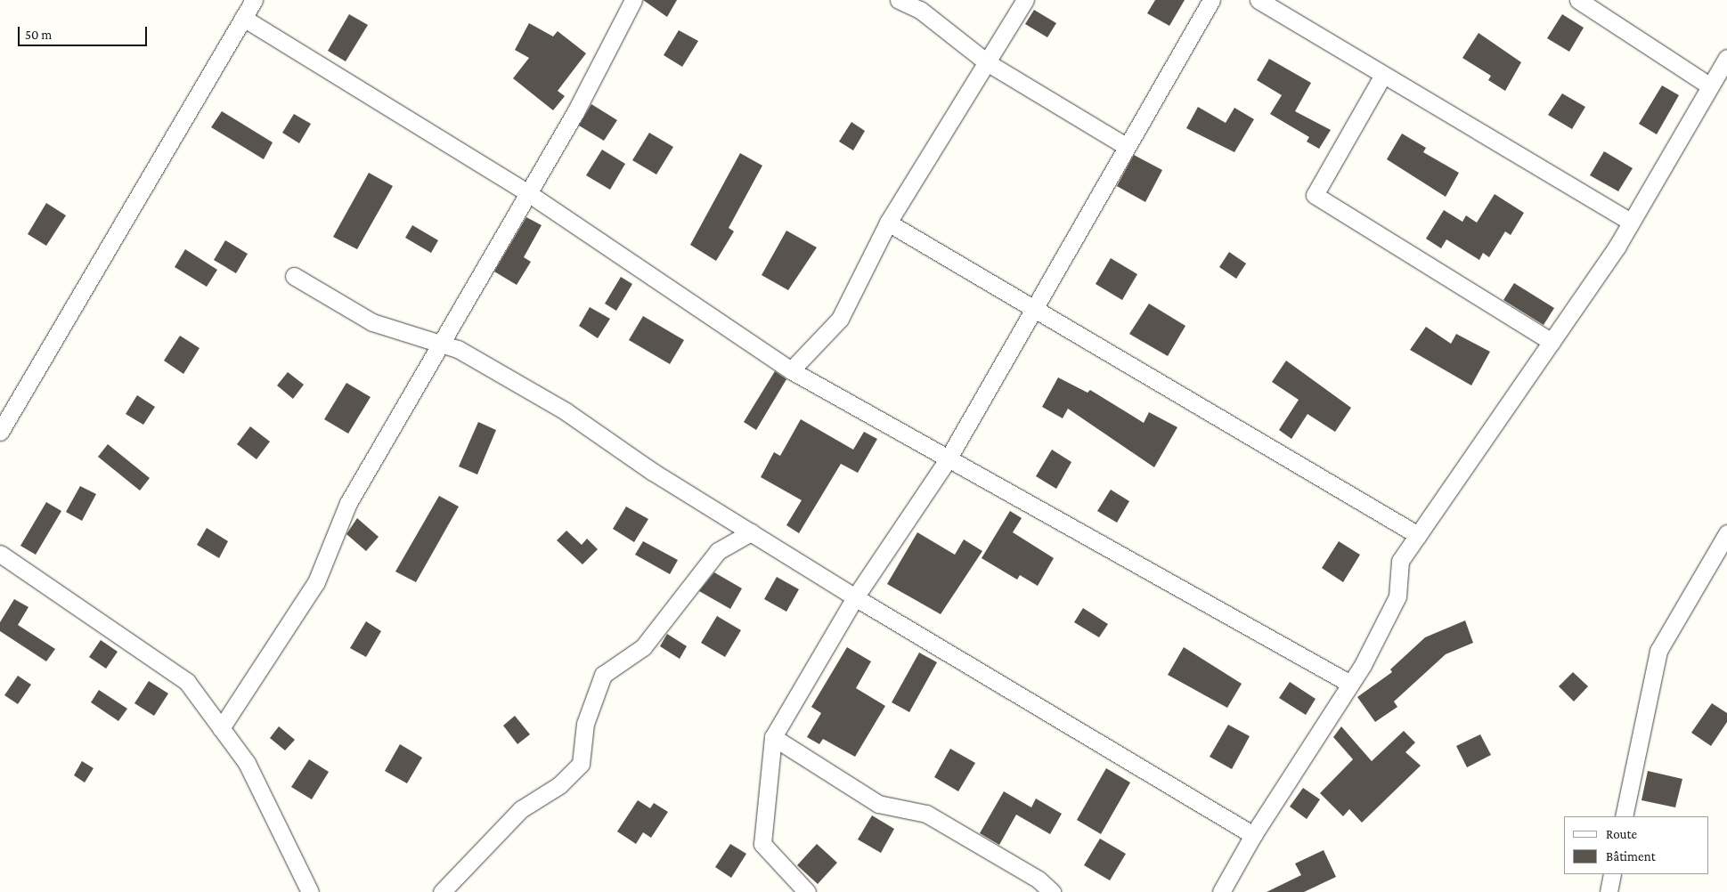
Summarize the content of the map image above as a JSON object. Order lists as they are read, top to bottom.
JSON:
{
  "legend": ["Route", "Bâtiment"],
  "scale_bar": "50 m"
}
